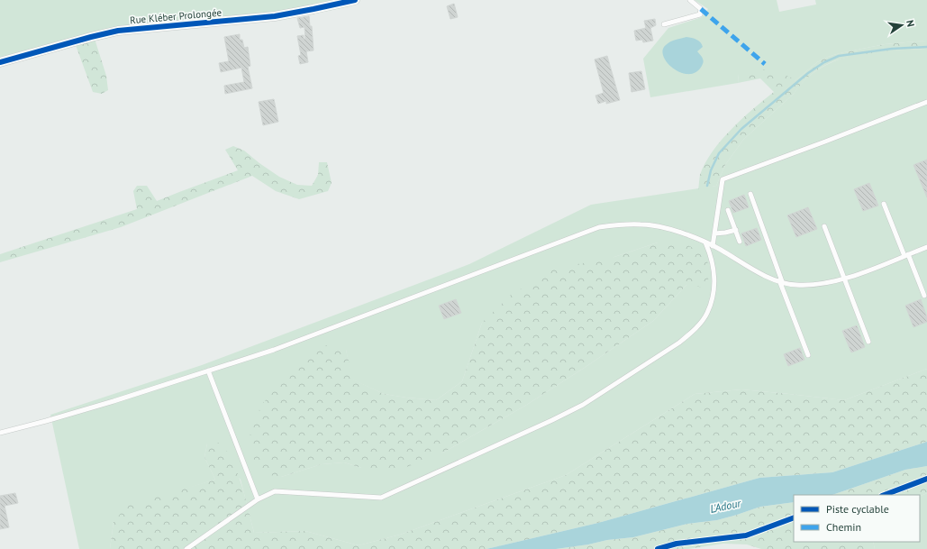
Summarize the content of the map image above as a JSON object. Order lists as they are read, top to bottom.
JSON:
{
  "streets": {
    "street": ["Rue Kléber Prolongée"]
  },
  "water": ["L'Adour"],
  "legend": ["Piste cyclable", "Chemin"],
  "north": "right"
}
